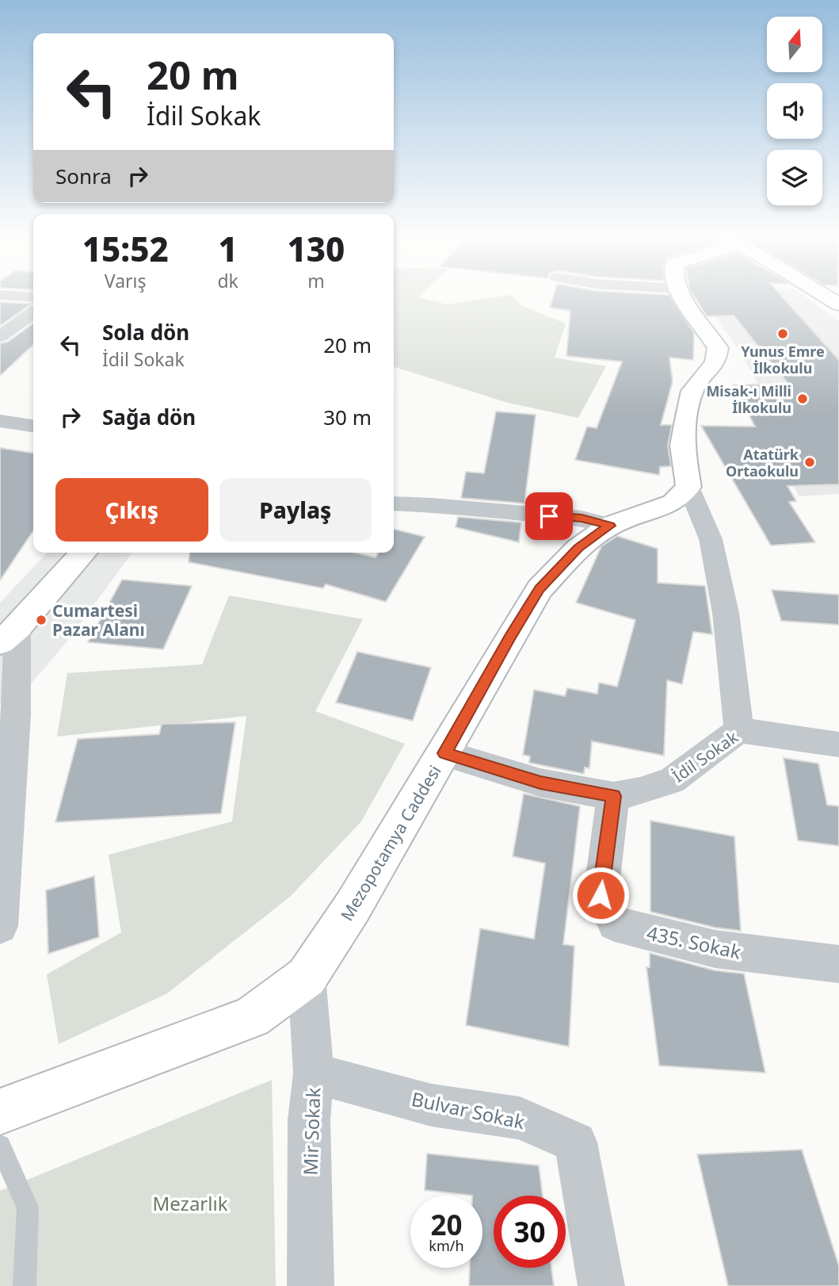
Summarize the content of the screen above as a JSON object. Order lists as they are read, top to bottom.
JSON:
{
  "streets": {
    "street": [
      "İdil Sokak",
      "Mezopotamya Caddesi",
      "435. Sokak",
      "Bulvar Sokak",
      "Mir Sokak"
    ]
  },
  "crossings": [
    ["İdil Sokak", "Mezopotamya Caddesi"],
    ["İdil Sokak", "435. Sokak"],
    ["Mezopotamya Caddesi", "Mir Sokak"],
    ["Bulvar Sokak", "Mir Sokak"]
  ],
  "parks": ["Mezarlık"],
  "places": [
    "Yunus Emre İlkokulu",
    "Misak-ı Milli İlkokulu",
    "Atatürk Ortaokulu",
    "Cumartesi Pazar Alanı"
  ],
  "north": "top",
  "page": {
    "turn": ["20 m", "İdil Sokak"],
    "then": "Sonra",
    "eta": [
      "15:52",
      "Varış",
      "1",
      "dk",
      "130",
      "m"
    ],
    "list": [
      {
        "name": "Sola dön",
        "note": "İdil Sokak",
        "value": "20 m"
      },
      {
        "name": "Sağa dön",
        "value": "30 m"
      }
    ],
    "buttons": ["Çıkış", "Paylaş"],
    "speed": "20 km/h",
    "limit": "30"
  }
}
